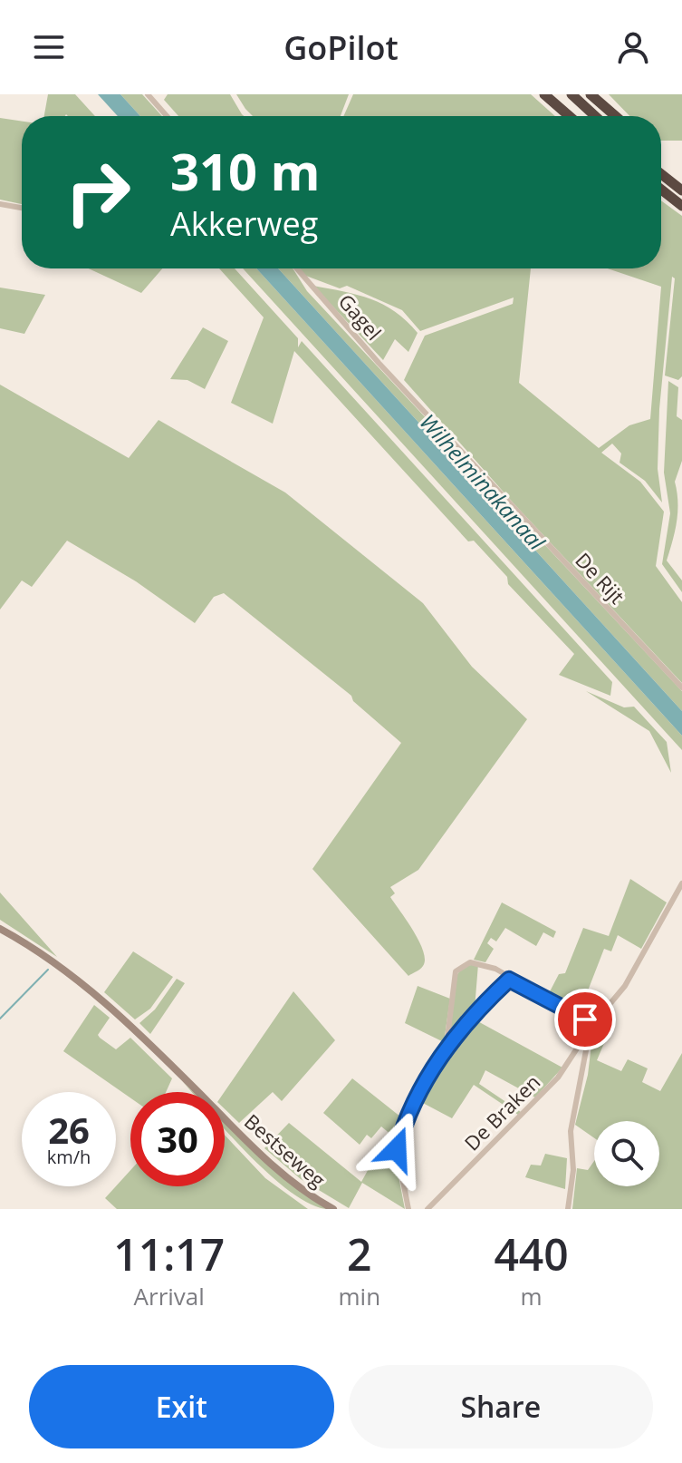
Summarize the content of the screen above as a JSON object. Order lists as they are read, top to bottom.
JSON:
{
  "streets": {
    "main road": ["Bestseweg"],
    "street": ["Gagel", "De Rijt", "De Braken"]
  },
  "crossings": [
    ["Gagel", "De Rijt"]
  ],
  "water": ["Wilhelminakanaal"],
  "page": {
    "header": "GoPilot",
    "turn": ["310 m", "Akkerweg"],
    "speed": "26 km/h",
    "limit": "30",
    "eta": [
      "11:17",
      "Arrival",
      "2",
      "min",
      "440",
      "m"
    ],
    "buttons": ["Exit", "Share"]
  }
}
